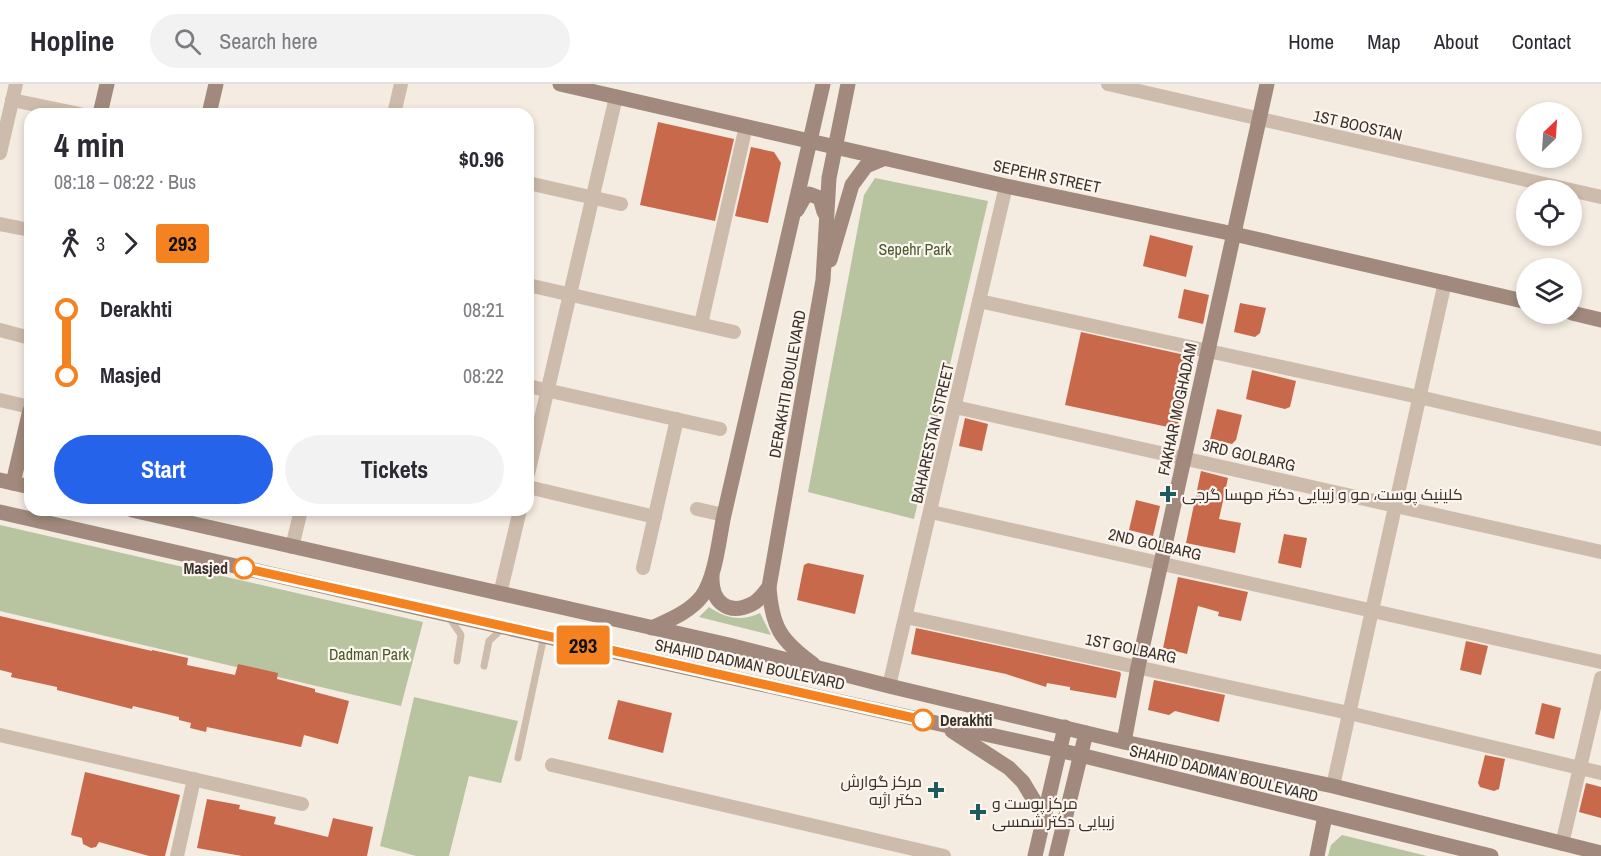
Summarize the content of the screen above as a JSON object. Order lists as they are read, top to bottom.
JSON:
{
  "streets": {
    "main road": [
      "SEPEHR STREET",
      "DERAKHTI BOULEVARD",
      "FAKHAR MOGHADAM",
      "SHAHID DADMAN BOULEVARD"
    ],
    "street": [
      "1ST BOOSTAN",
      "BAHARESTAN STREET",
      "3RD GOLBARG",
      "2ND GOLBARG",
      "1ST GOLBARG"
    ]
  },
  "crossings": [
    ["1ST BOOSTAN", "FAKHAR MOGHADAM"],
    ["SEPEHR STREET", "DERAKHTI BOULEVARD"],
    ["SEPEHR STREET", "FAKHAR MOGHADAM"],
    ["SEPEHR STREET", "BAHARESTAN STREET"],
    ["DERAKHTI BOULEVARD", "SHAHID DADMAN BOULEVARD"],
    ["FAKHAR MOGHADAM", "3RD GOLBARG"],
    ["FAKHAR MOGHADAM", "2ND GOLBARG"],
    ["FAKHAR MOGHADAM", "1ST GOLBARG"],
    ["FAKHAR MOGHADAM", "SHAHID DADMAN BOULEVARD"],
    ["BAHARESTAN STREET", "3RD GOLBARG"],
    ["BAHARESTAN STREET", "2ND GOLBARG"],
    ["BAHARESTAN STREET", "1ST GOLBARG"],
    ["BAHARESTAN STREET", "SHAHID DADMAN BOULEVARD"]
  ],
  "parks": ["Sepehr Park", "Dadman Park"],
  "places": {
    "health": ["کلینیک پوست، مو و زیبایی دکتر مهسا گرجی", "مرکز گوارش دکتر اژیه", "مرکز پوست و زیبایی دکتر شمسی"],
    "other": ["Masjed", "Derakhti"]
  },
  "lines": ["bus line 293"],
  "north": "top right",
  "page": {
    "header": "Hopline",
    "search": "Search here",
    "nav": [
      "Home",
      "Map",
      "About",
      "Contact"
    ],
    "on_map": "293",
    "heading": ["4 min", "08:18 – 08:22 · Bus", "$0.96"],
    "legs": ["3", "293"],
    "list": [
      {
        "name": "Derakhti",
        "value": "08:21"
      },
      {
        "name": "Masjed",
        "value": "08:22"
      }
    ],
    "buttons": ["Start", "Tickets"]
  }
}
